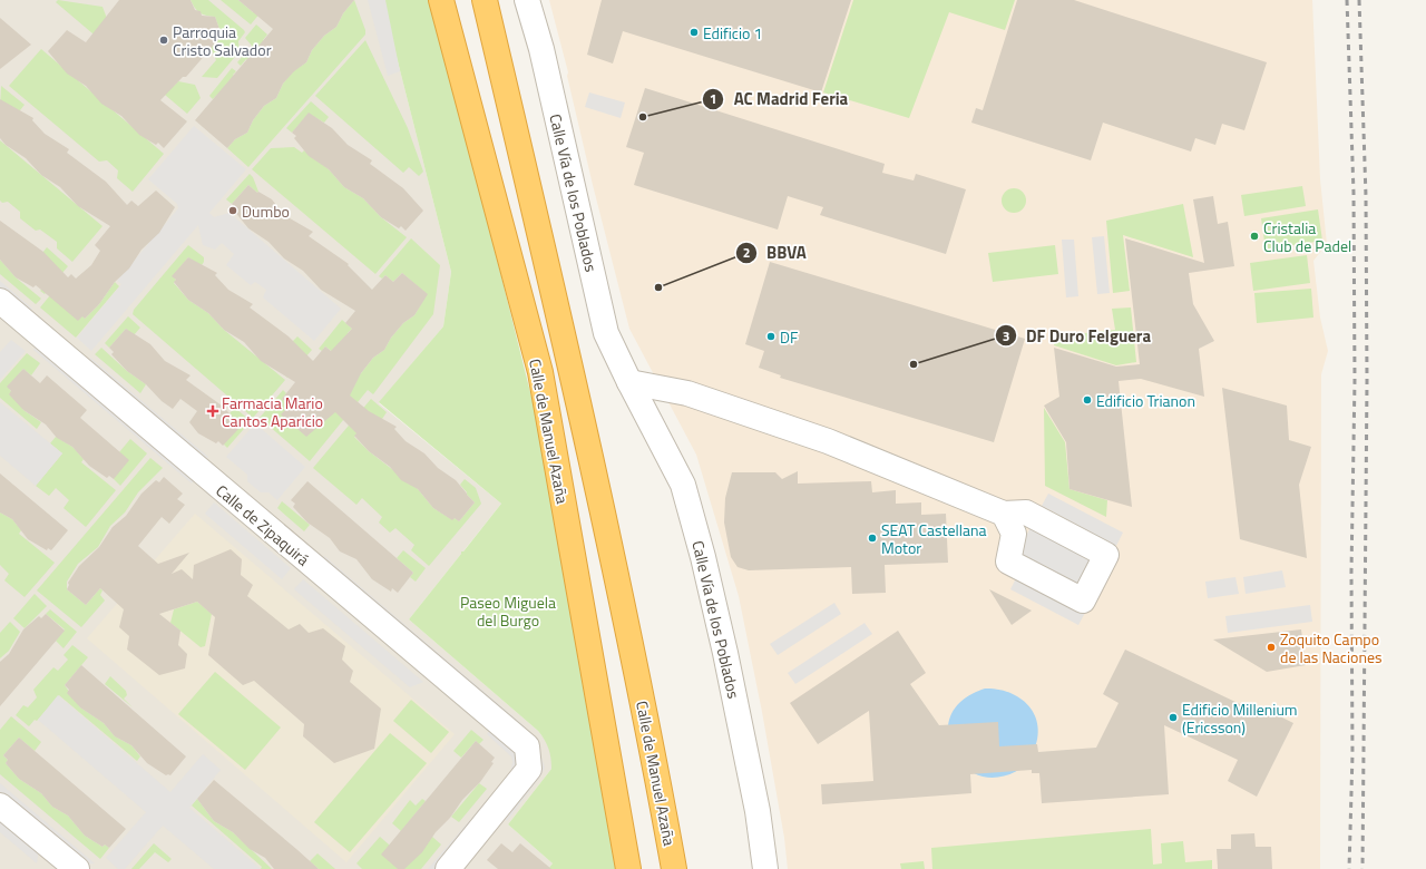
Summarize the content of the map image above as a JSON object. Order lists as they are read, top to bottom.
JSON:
{
  "streets": {
    "highway": ["Calle de Manuel Azaña"],
    "street": ["Calle Vía de los Poblados", "Calle de Zipaquirá"]
  },
  "parks": ["Paseo Miguela del Burgo"],
  "places": {
    "other": [
      "Edificio 1",
      "Parroquia Cristo Salvador",
      "AC Madrid Feria",
      "Dumbo",
      "Cristalia Club de Padel",
      "BBVA",
      "DF",
      "DF Duro Felguera",
      "Edificio Trianon",
      "SEAT Castellana Motor",
      "Zoquito Campo de las Naciones",
      "Edificio Millenium (Ericsson)"
    ],
    "health": ["Farmacia Mario Cantos Aparicio"]
  }
}
